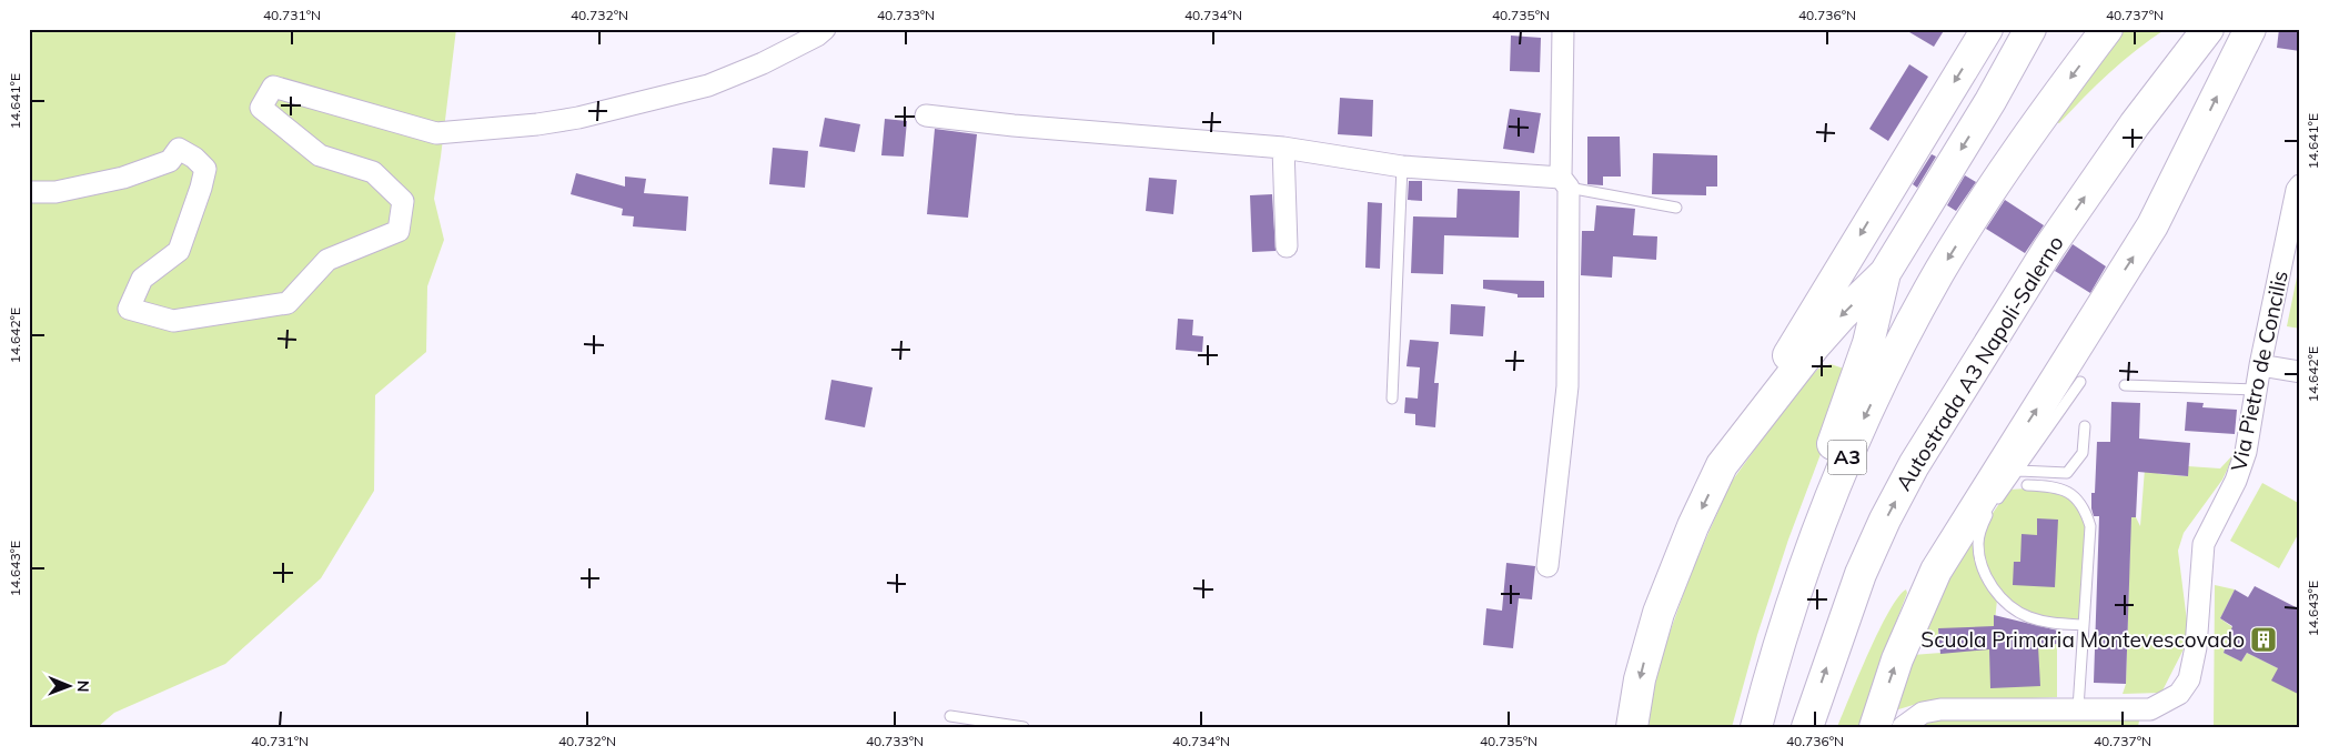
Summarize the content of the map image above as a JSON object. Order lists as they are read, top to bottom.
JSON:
{
  "streets": {
    "highway": ["Autostrada A3 Napoli-Salerno", "A3"],
    "street": ["Via Pietro de Concilis"]
  },
  "places": {
    "building": ["Scuola Primaria Montevescovado"]
  },
  "north": "right",
  "coordinates": [
    "40.731°N",
    "40.732°N",
    "40.733°N",
    "40.734°N",
    "40.735°N",
    "40.736°N",
    "40.737°N",
    "14.641°E",
    "14.642°E",
    "14.643°E"
  ]
}
